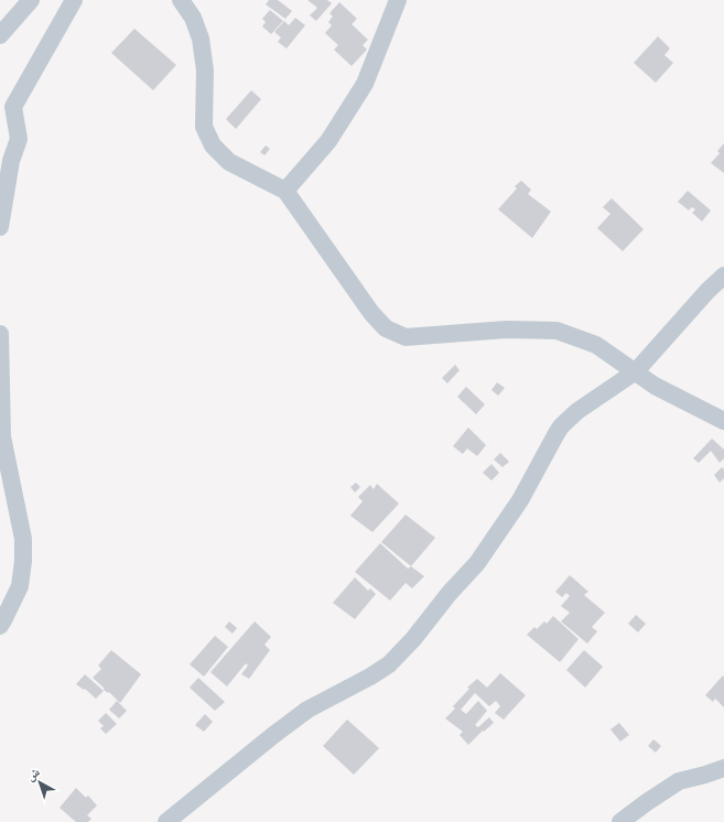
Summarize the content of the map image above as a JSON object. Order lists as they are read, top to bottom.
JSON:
{
  "north": "top left"
}
